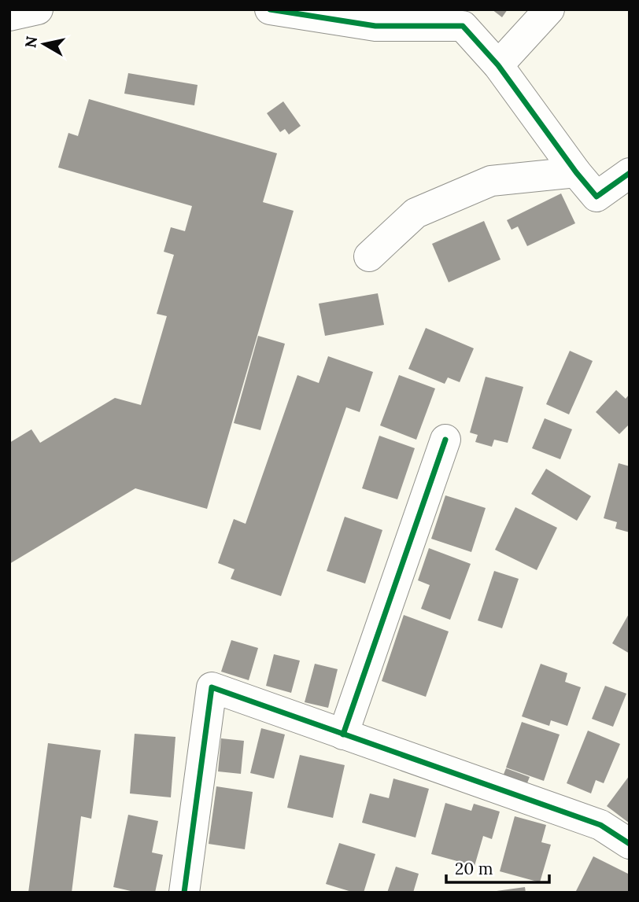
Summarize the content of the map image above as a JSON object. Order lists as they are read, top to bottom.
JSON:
{
  "scale_bar": "20 m",
  "north": "left"
}
